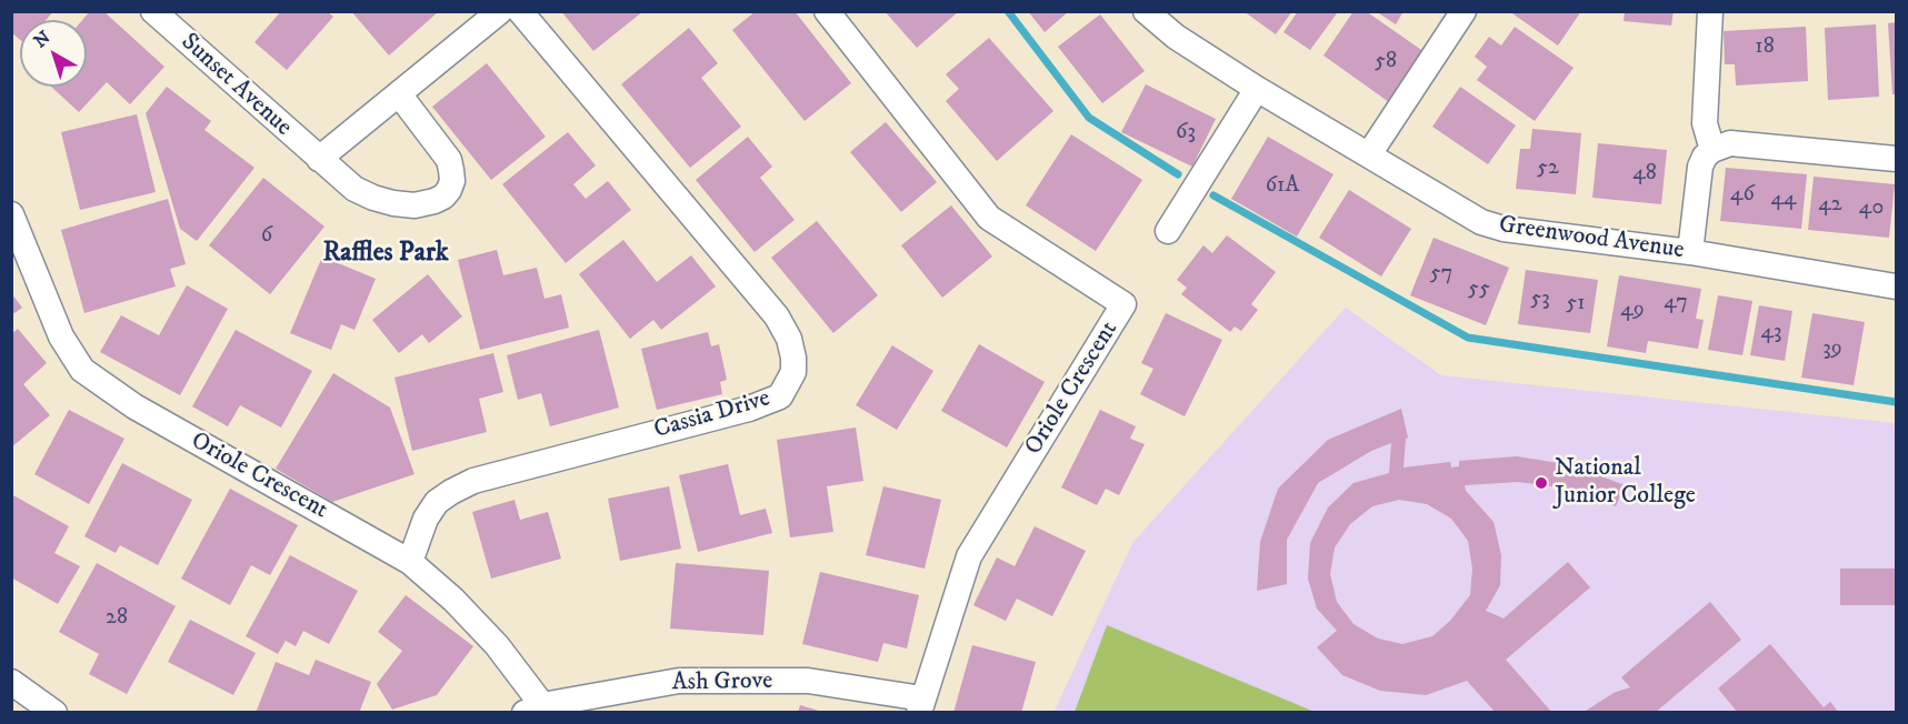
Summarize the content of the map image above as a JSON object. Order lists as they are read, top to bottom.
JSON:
{
  "streets": {
    "street": [
      "Sunset Avenue",
      "Greenwood Avenue",
      "Oriole Crescent",
      "Cassia Drive",
      "Ash Grove"
    ]
  },
  "crossings": [
    ["Oriole Crescent", "Cassia Drive"],
    ["Oriole Crescent", "Ash Grove"]
  ],
  "districts": ["Raffles Park"],
  "places": ["National Junior College"],
  "house_numbers": [
    "18",
    "58",
    "63",
    "52",
    "48",
    "61A",
    "46",
    "44",
    "42",
    "40",
    "6",
    "57",
    "55",
    "53",
    "47",
    "51",
    "49",
    "43",
    "39",
    "28"
  ],
  "north": "top left"
}
